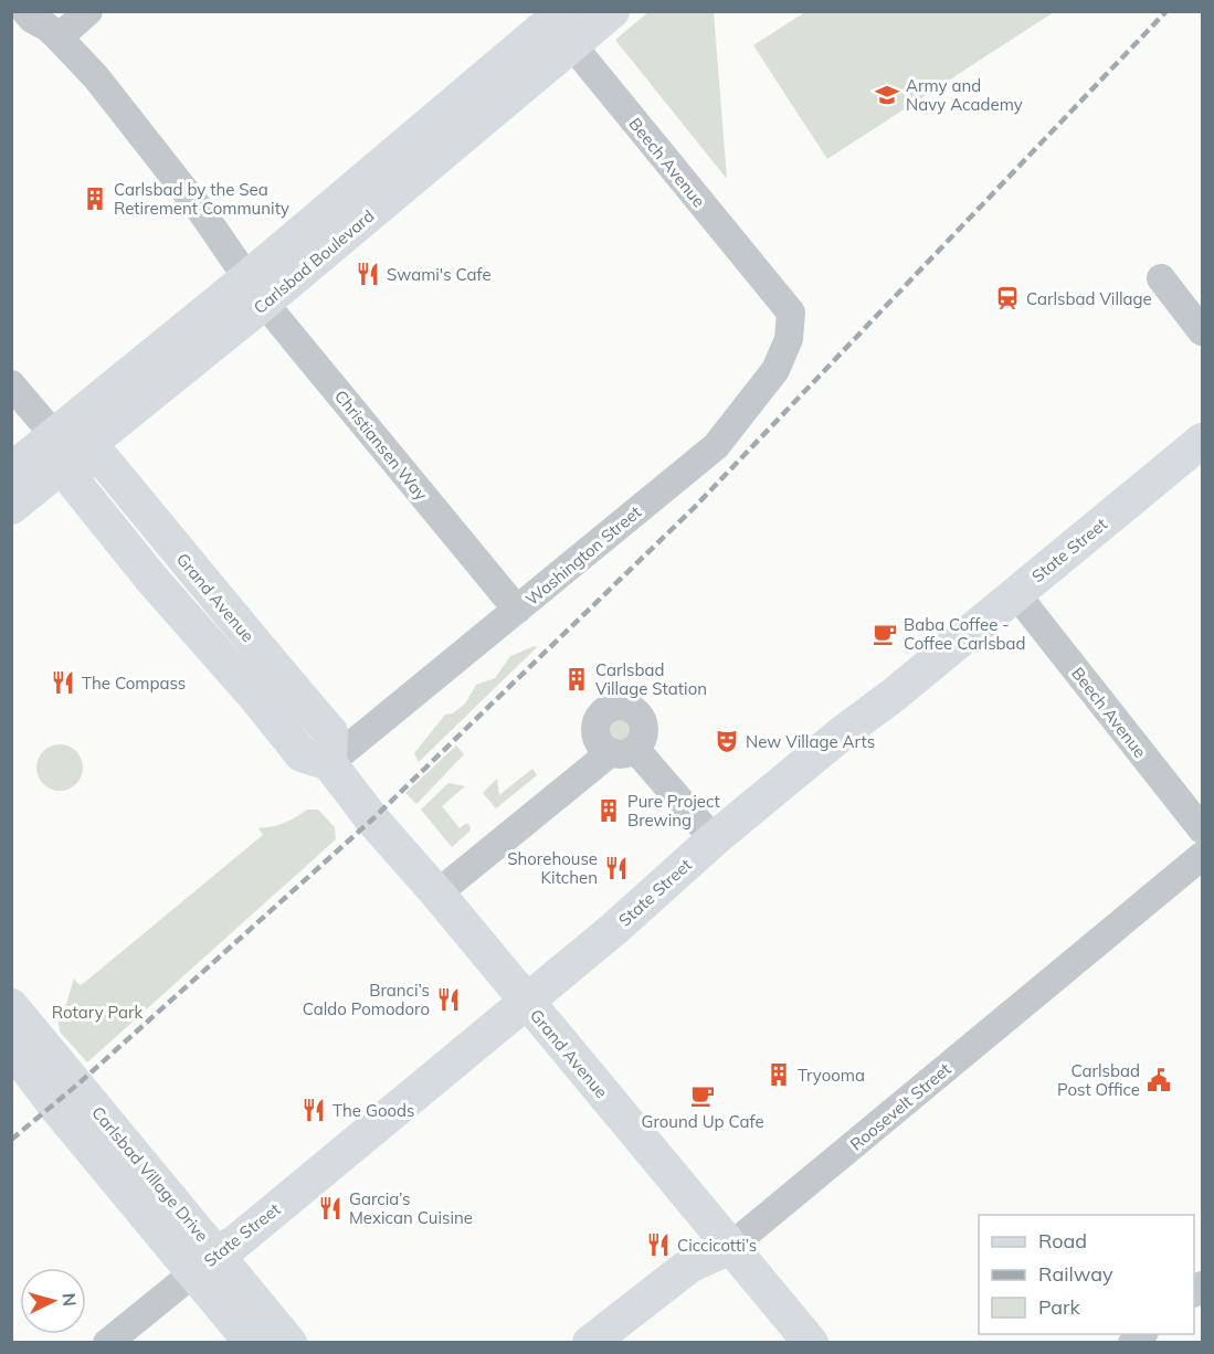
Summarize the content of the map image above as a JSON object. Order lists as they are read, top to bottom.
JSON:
{
  "streets": {
    "main road": [
      "Carlsbad Boulevard",
      "State Street",
      "Grand Avenue",
      "Roosevelt Street",
      "Carlsbad Village Drive"
    ],
    "street": ["Beech Avenue", "Christiansen Way", "Washington Street"]
  },
  "crossings": [
    ["Beech Avenue", "Carlsbad Boulevard"],
    ["Beech Avenue", "State Street"],
    ["Beech Avenue", "Washington Street"],
    ["Carlsbad Boulevard", "Christiansen Way"],
    ["Carlsbad Boulevard", "Grand Avenue"],
    ["Christiansen Way", "Washington Street"],
    ["State Street", "Grand Avenue"],
    ["State Street", "Carlsbad Village Drive"],
    ["Washington Street", "Grand Avenue"],
    ["Grand Avenue", "Roosevelt Street"]
  ],
  "parks": ["Rotary Park"],
  "places": {
    "school or university": ["Army and Navy Academy"],
    "building": [
      "Carlsbad by the Sea Retirement Community",
      "Carlsbad Village Station",
      "Pure Project Brewing",
      "Tryooma"
    ],
    "restaurant": [
      "Swami's Cafe",
      "The Compass",
      "Shorehouse Kitchen",
      "Branci’s Caldo Pomodoro",
      "The Goods",
      "Garcia’s Mexican Cuisine",
      "Ciccicotti’s"
    ],
    "station": ["Carlsbad Village"],
    "cafe": ["Baba Coffee - Coffee Carlsbad", "Ground Up Cafe"],
    "theatre": ["New Village Arts"],
    "public building": ["Carlsbad Post Office"]
  },
  "legend": ["Road", "Railway", "Park"],
  "north": "right"
}
